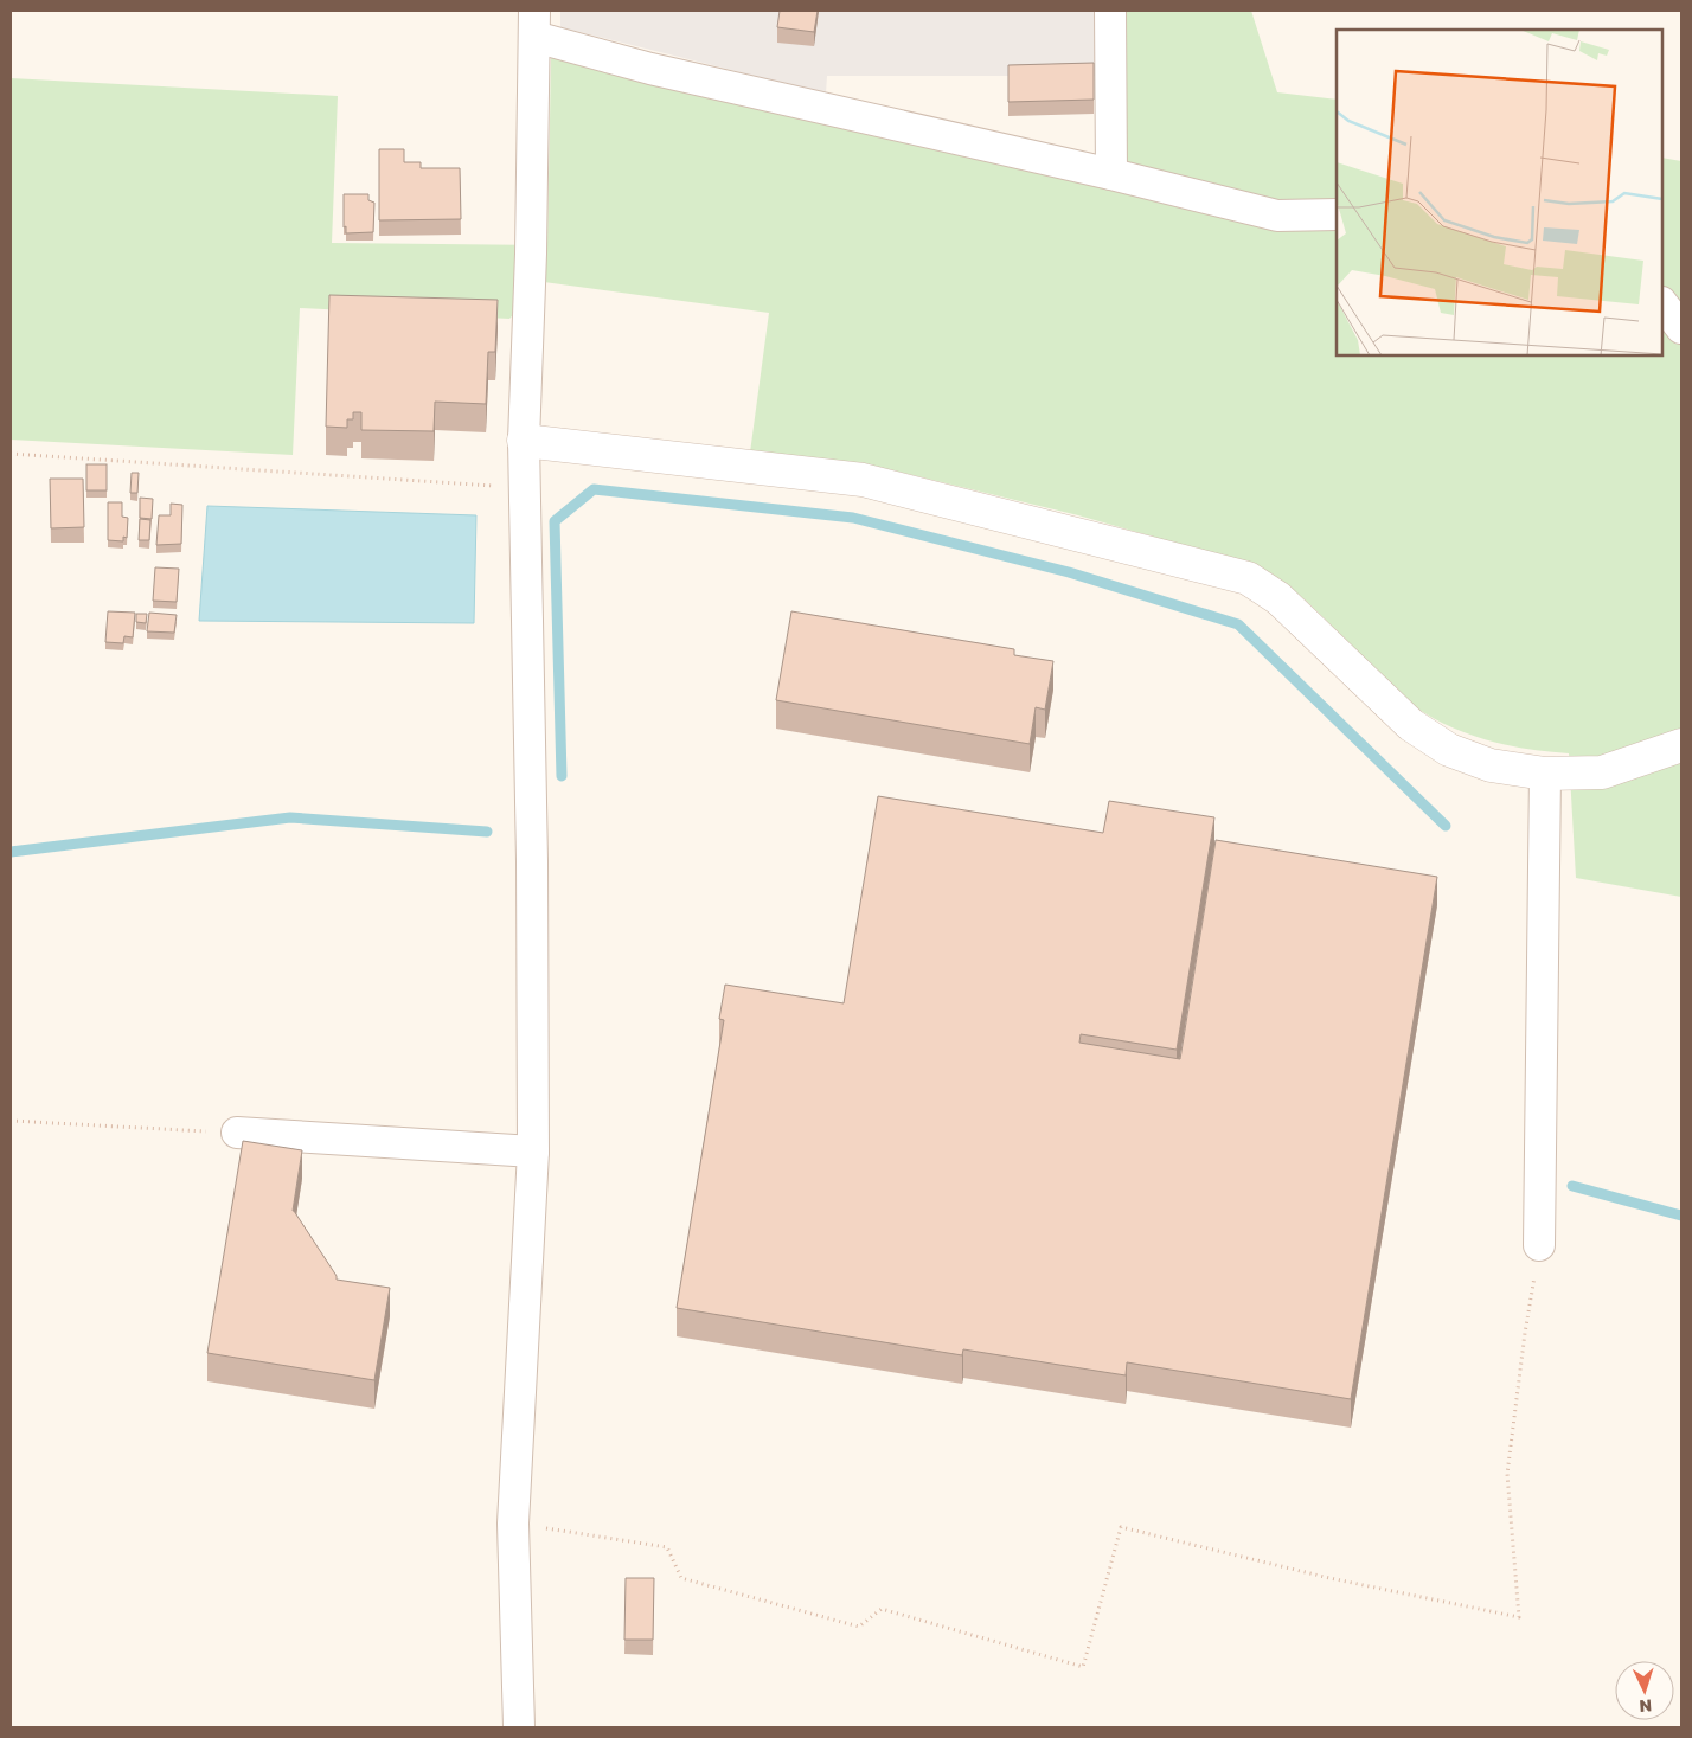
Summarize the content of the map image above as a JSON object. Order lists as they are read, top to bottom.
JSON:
{
  "north": "bottom"
}
